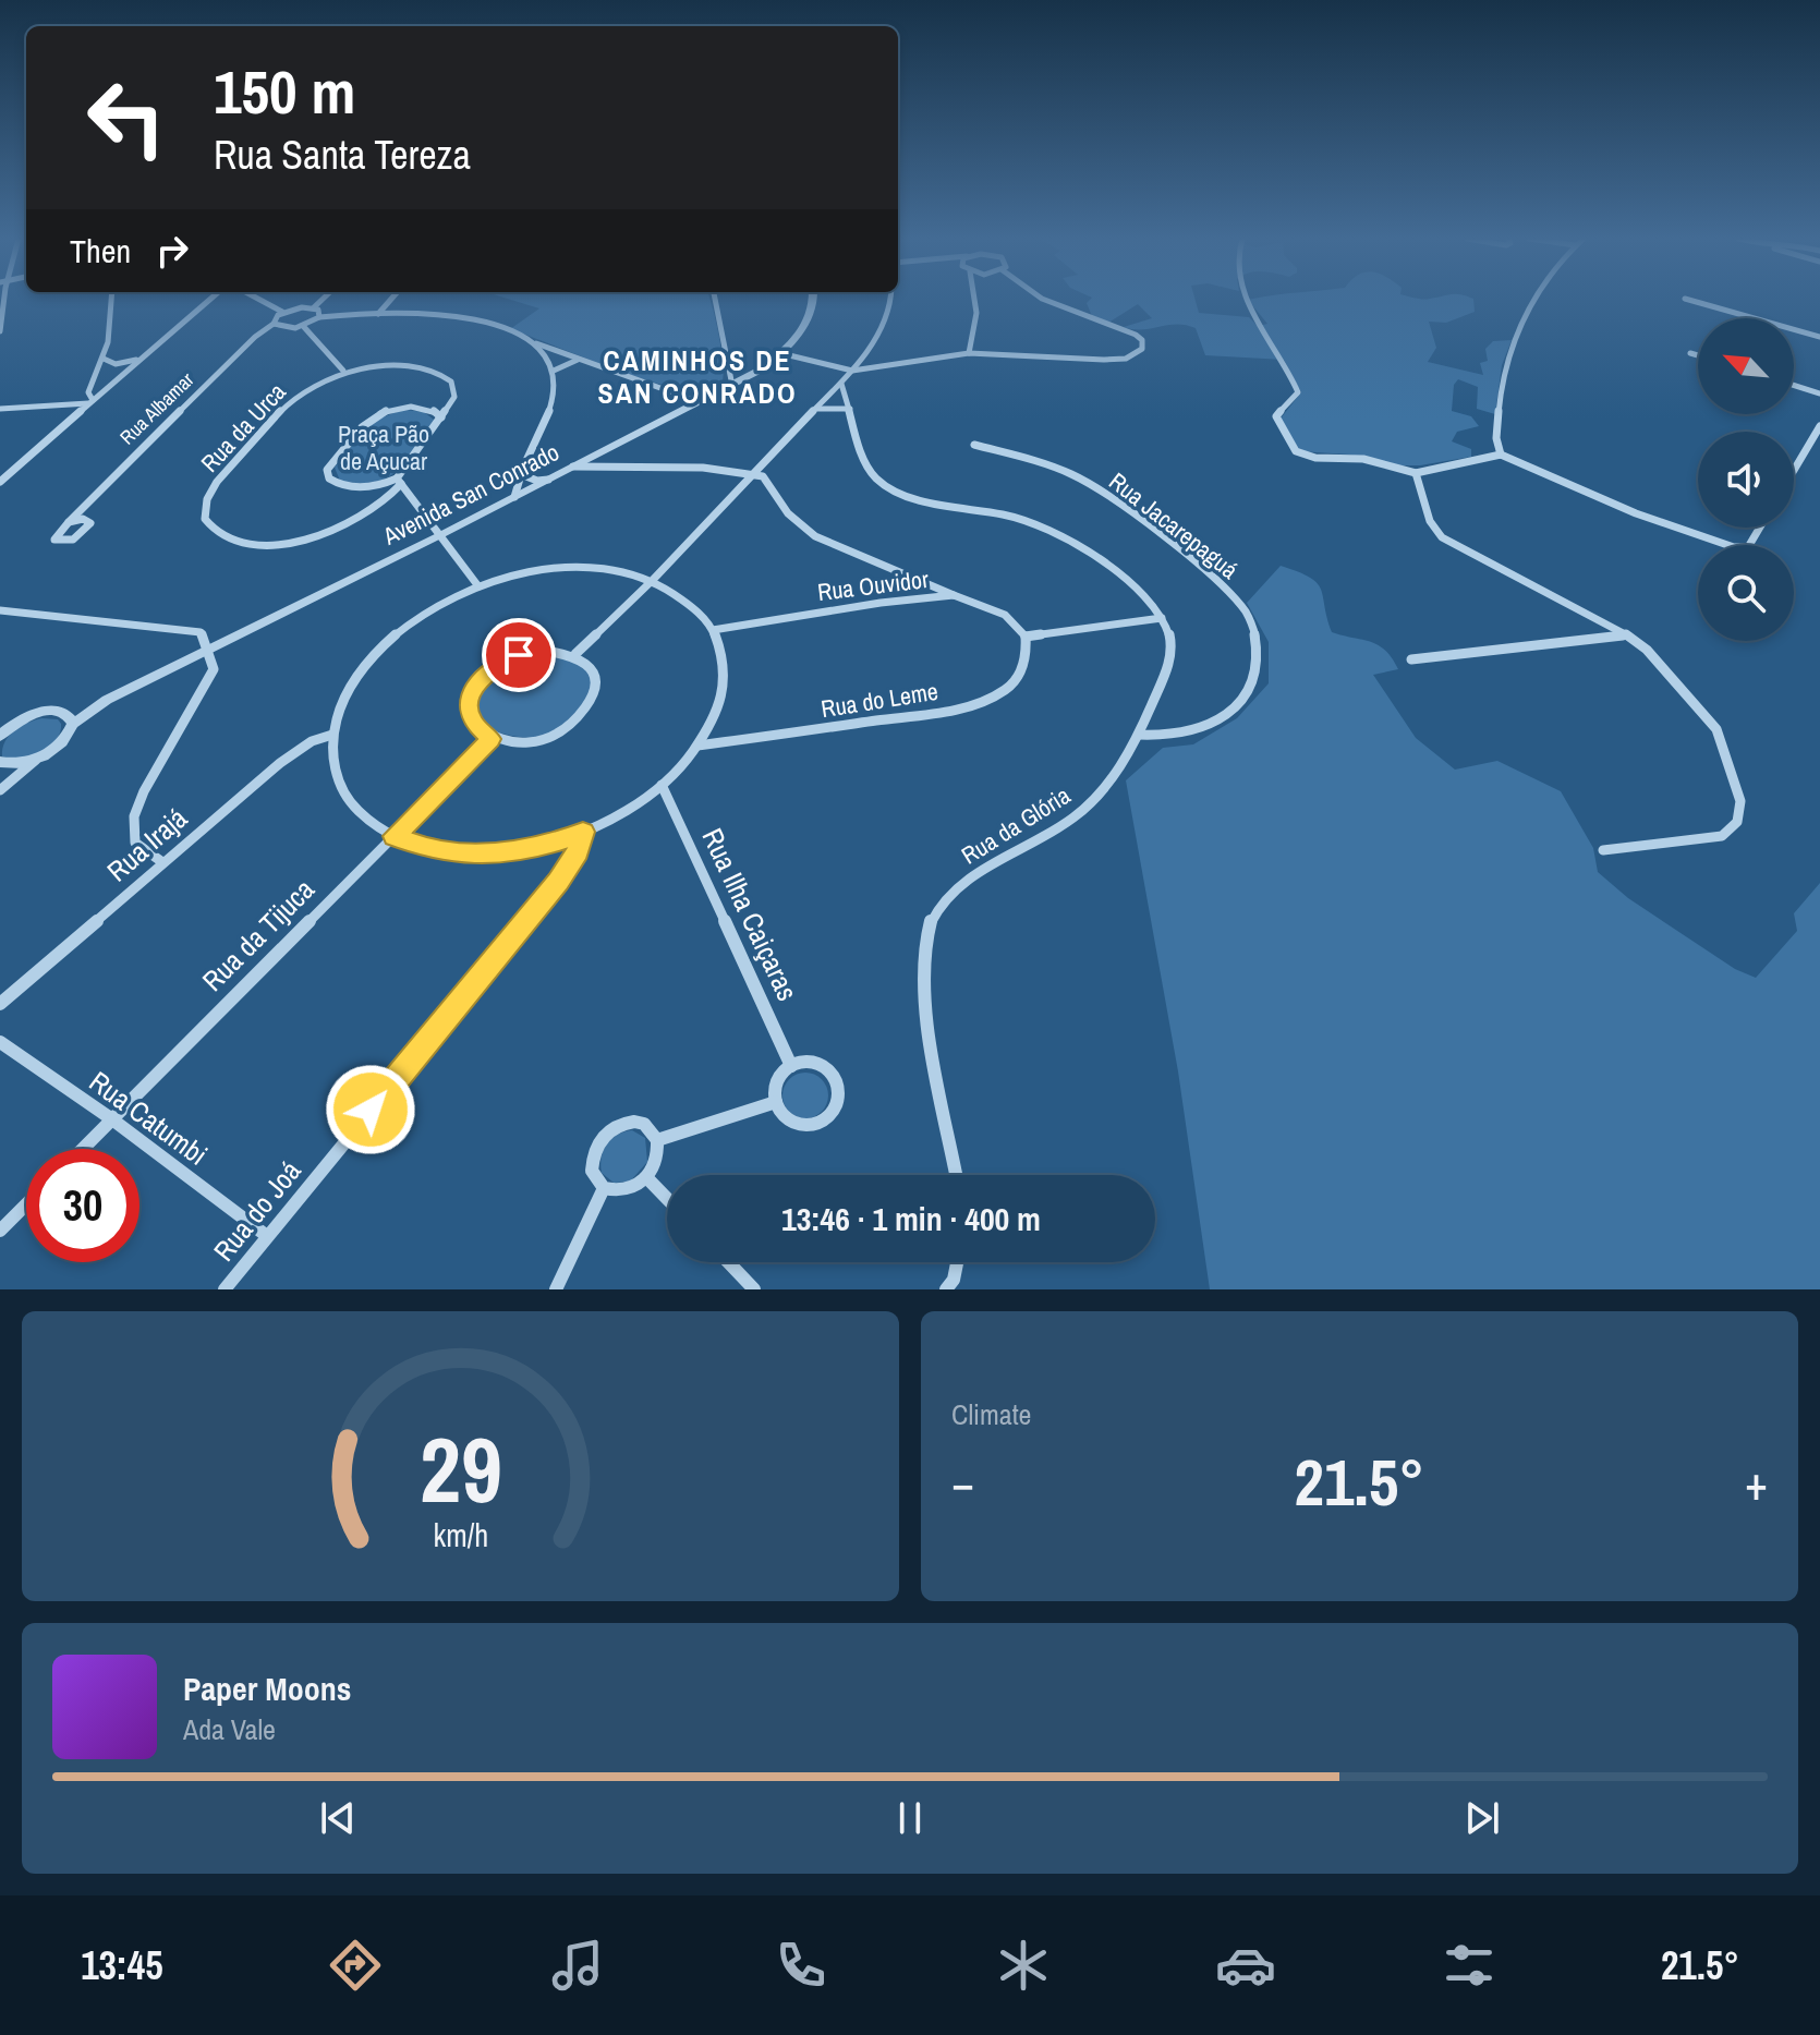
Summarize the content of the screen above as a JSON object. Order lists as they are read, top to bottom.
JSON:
{
  "streets": {
    "street": [
      "Rua Albamar",
      "Rua da Urca",
      "Avenida San Conrado",
      "Rua Jacarepaguá",
      "Rua Ouvidor",
      "Rua do Leme",
      "Rua da Glória",
      "Rua Irajá",
      "Rua Ilha Caiçaras",
      "Rua da Tijuca",
      "Rua Catumbi",
      "Rua do Joá"
    ]
  },
  "crossings": [
    ["Rua Jacarepaguá", "Rua da Glória"],
    ["Rua Ouvidor", "Rua do Leme"],
    ["Rua da Tijuca", "Rua Catumbi"],
    ["Rua Catumbi", "Rua do Joá"]
  ],
  "districts": ["CAMINHOS DE SAN CONRADO"],
  "parks": ["Praça Pão de Açucar"],
  "north": "top left",
  "page": {
    "turn": ["150 m", "Rua Santa Tereza"],
    "then": "Then",
    "limit": "30",
    "trip": "13:46 · 1 min · 400 m",
    "tile": "Climate",
    "heat": ["−", "21.5°", "+"],
    "song": ["Paper Moons", "Ada Vale"],
    "tabs": ["13:45", "21.5°"],
    "gauge": ["29", "km/h"]
  }
}
